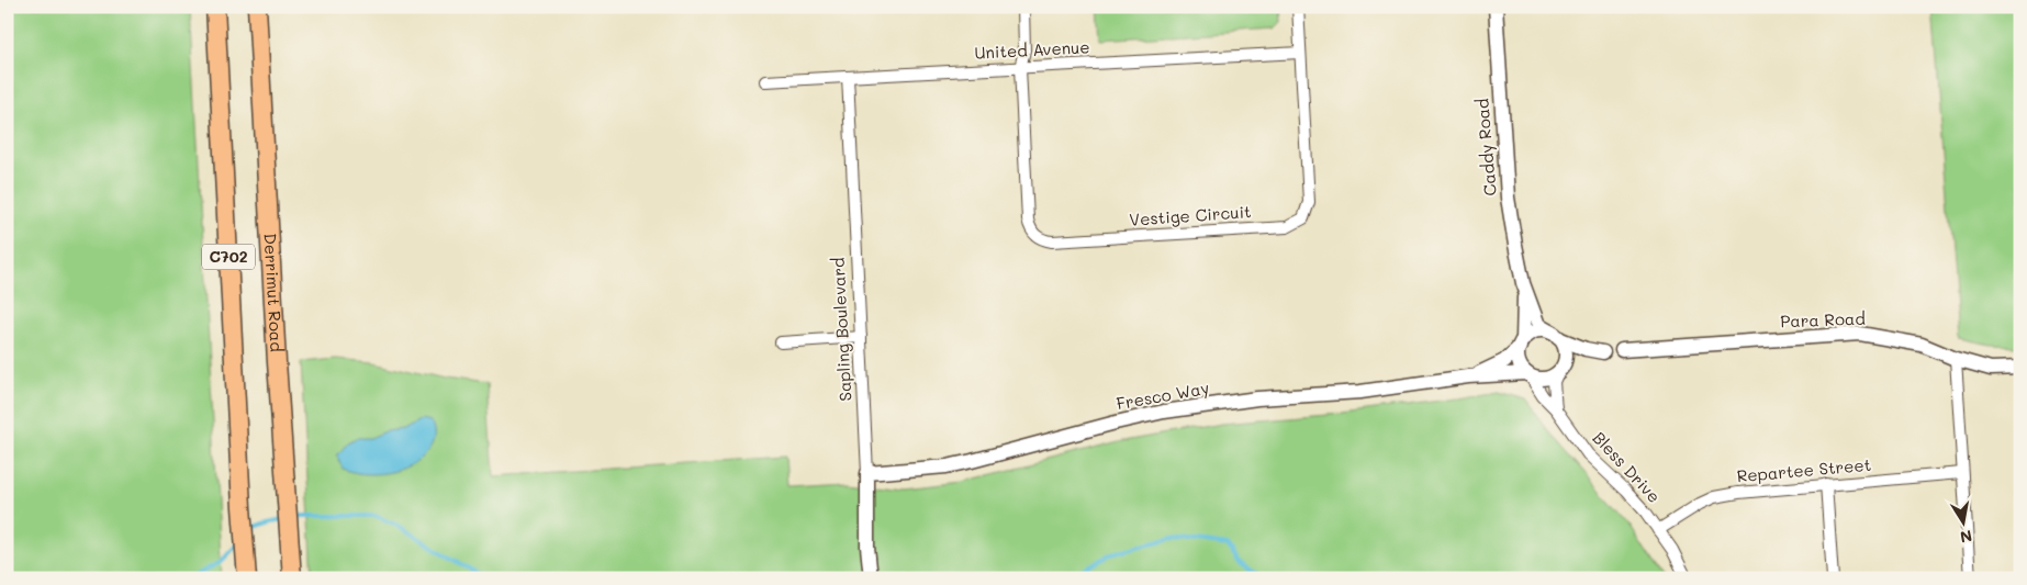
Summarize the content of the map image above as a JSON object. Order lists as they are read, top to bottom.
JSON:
{
  "streets": {
    "main road": ["C702", "Derrimut Road"],
    "street": [
      "United Avenue",
      "Caddy Road",
      "Vestige Circuit",
      "Para Road",
      "Sapling Boulevard",
      "Fresco Way",
      "Bless Drive",
      "Repartee Street"
    ]
  },
  "crossings": [
    ["United Avenue", "Vestige Circuit"],
    ["United Avenue", "Sapling Boulevard"],
    ["Caddy Road", "Fresco Way"],
    ["Caddy Road", "Bless Drive"],
    ["Sapling Boulevard", "Fresco Way"],
    ["Fresco Way", "Bless Drive"],
    ["Bless Drive", "Repartee Street"]
  ],
  "north": "bottom"
}
